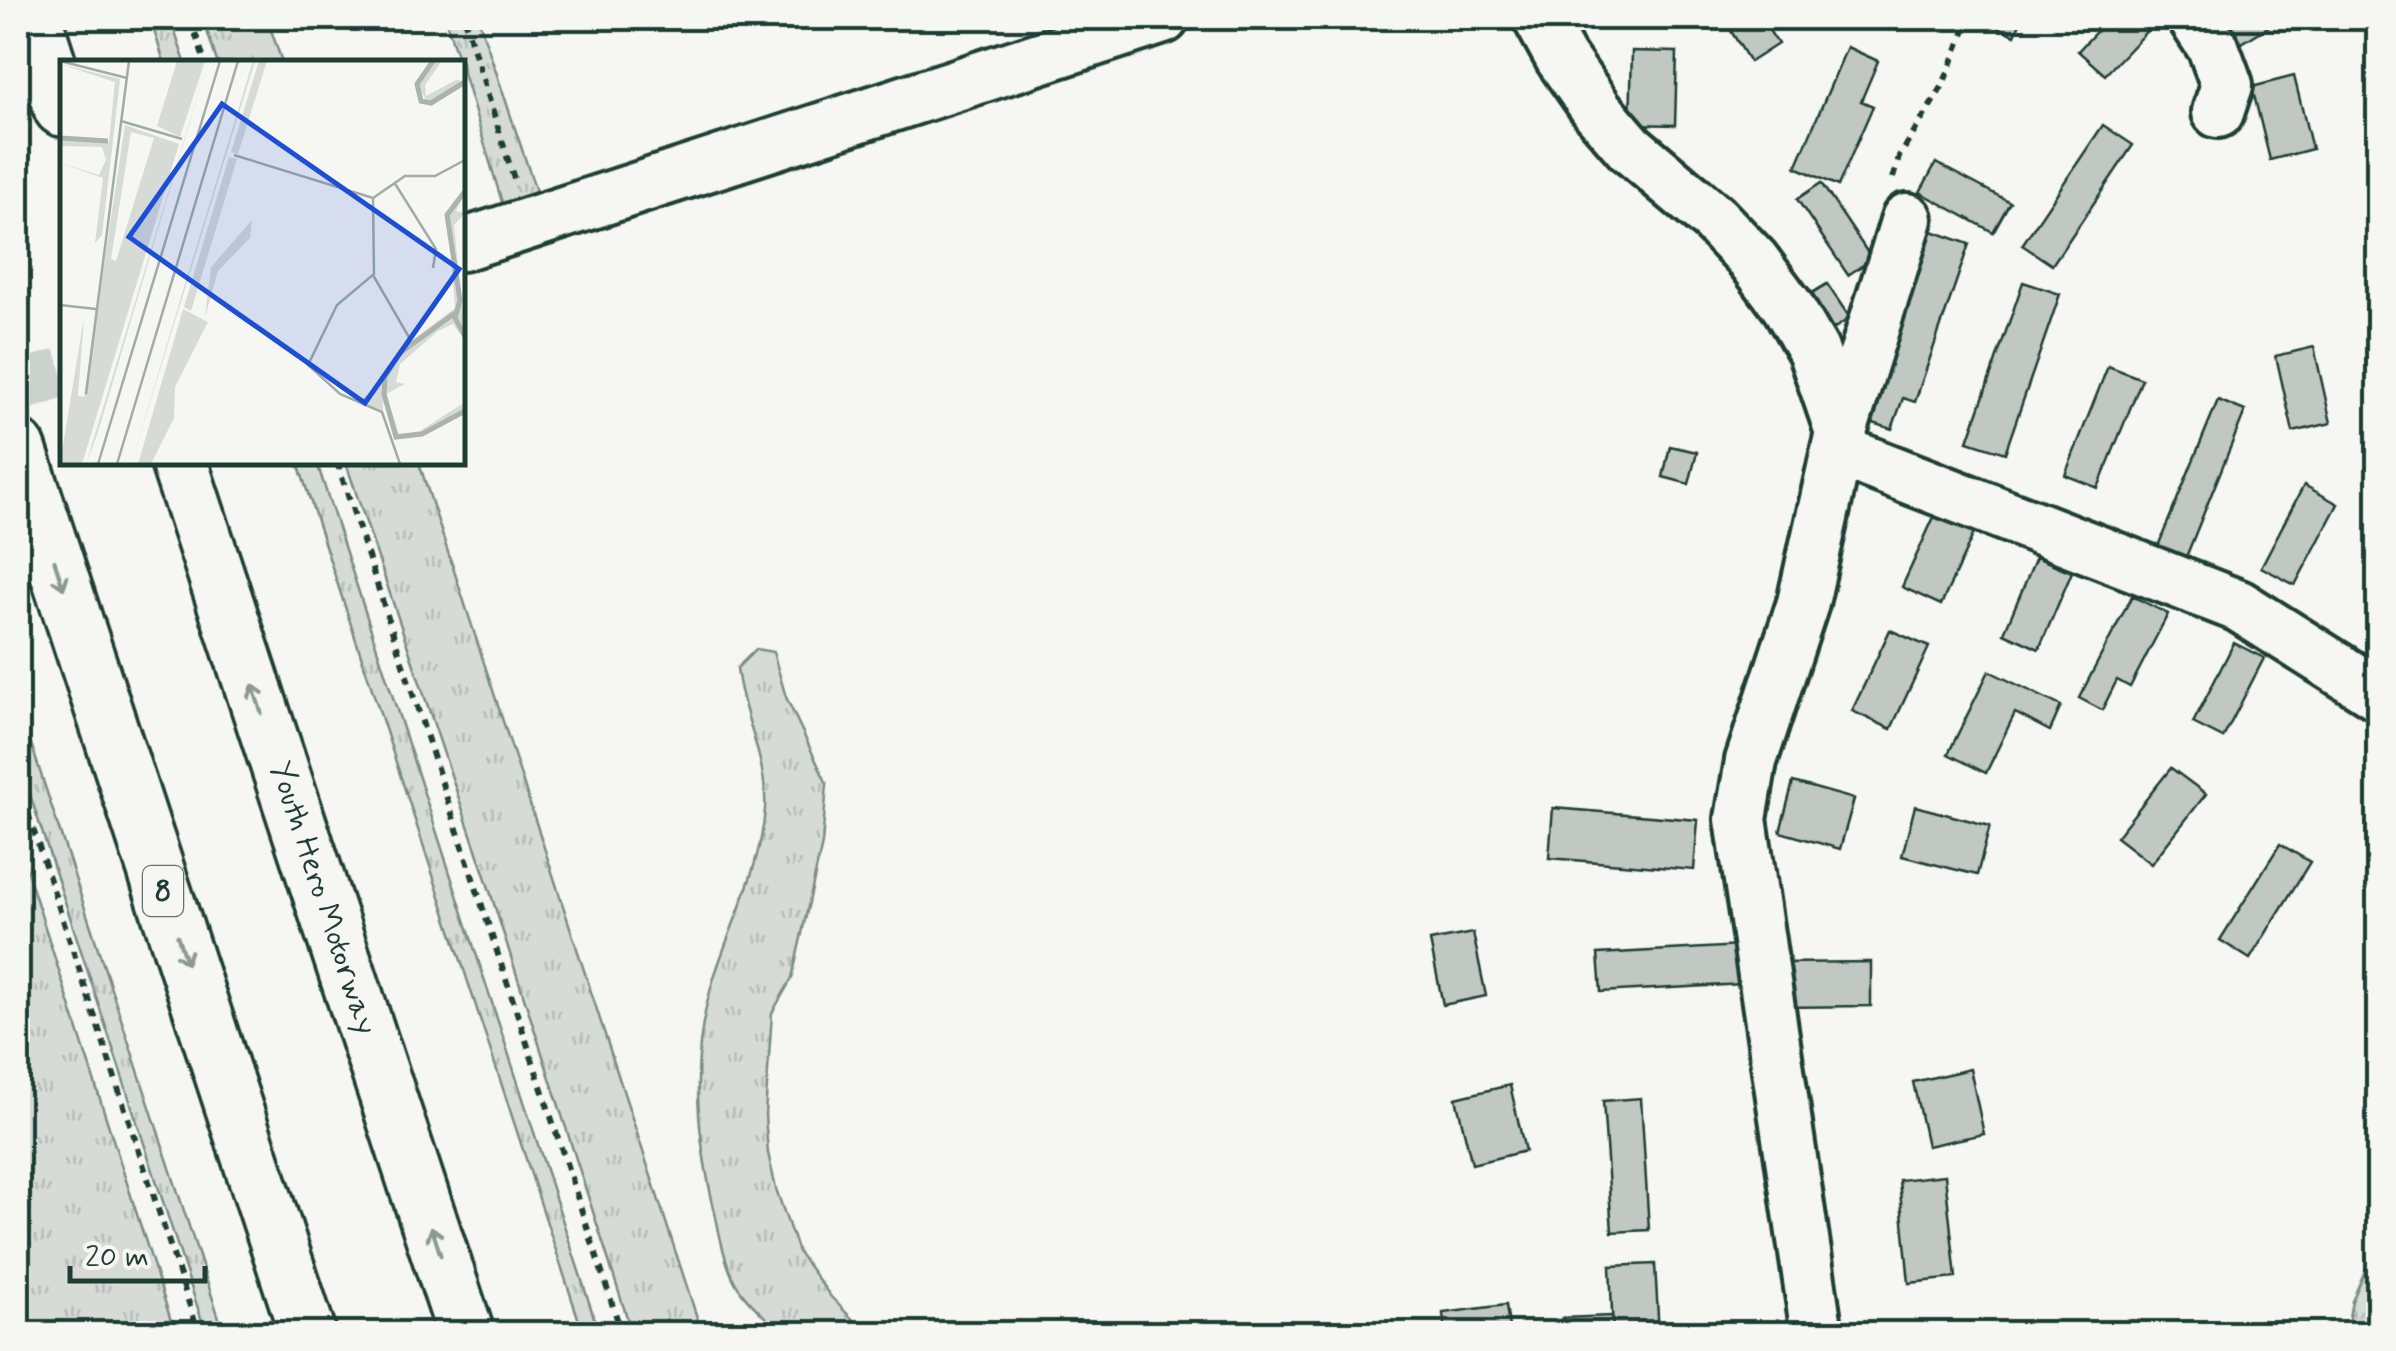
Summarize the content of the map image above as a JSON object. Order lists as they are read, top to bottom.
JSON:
{
  "streets": {
    "highway": ["8", "Youth Hero Motorway"]
  },
  "scale_bar": "20 m"
}
